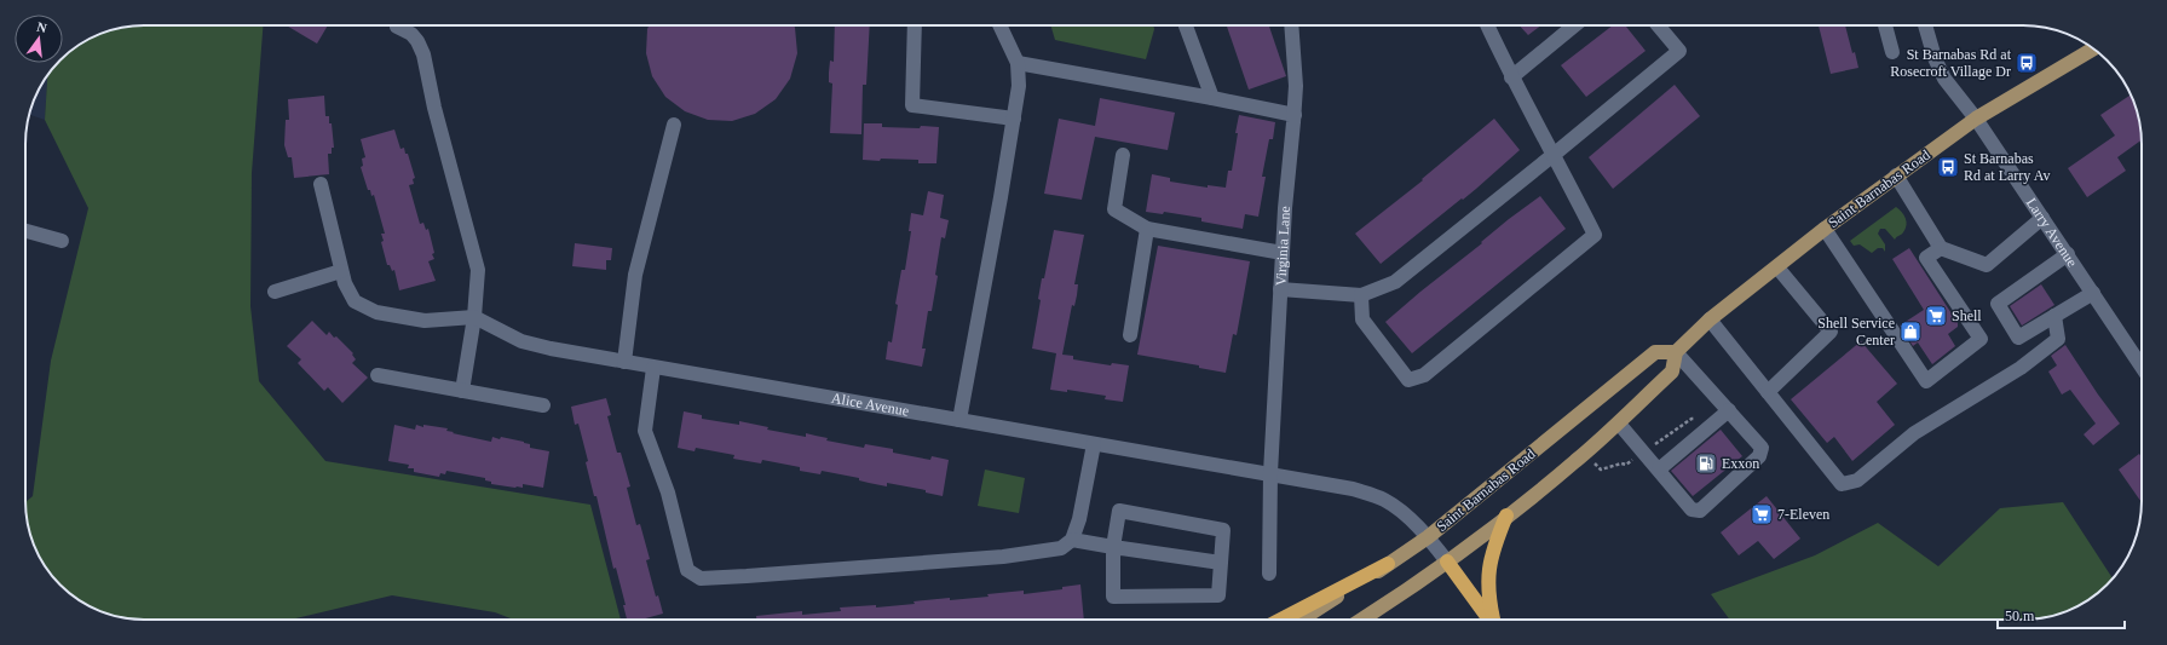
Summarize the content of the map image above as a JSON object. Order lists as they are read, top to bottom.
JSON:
{
  "streets": {
    "main road": ["Saint Barnabas Road"],
    "street": ["Larry Avenue", "Virginia Lane", "Alice Avenue"]
  },
  "crossings": [
    ["Saint Barnabas Road", "Larry Avenue"],
    ["Virginia Lane", "Alice Avenue"]
  ],
  "places": {
    "bus stop": ["St Barnabas Rd at Rosecroft Village Dr", "St Barnabas Rd at Larry Av"],
    "supermarket": ["Shell", "7-Eleven"],
    "shop": ["Shell Service Center"],
    "fuel station": ["Exxon"]
  },
  "scale_bar": "50 m",
  "north": "top"
}
